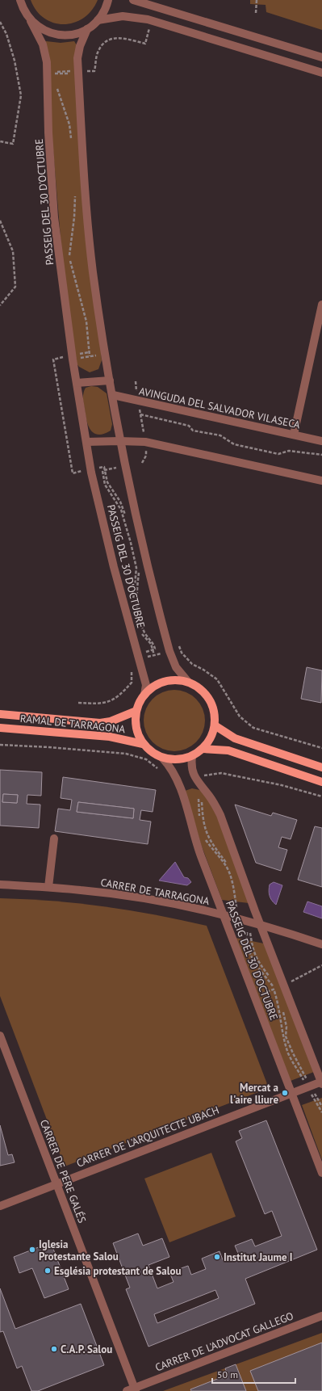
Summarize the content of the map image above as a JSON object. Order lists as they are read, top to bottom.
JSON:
{
  "streets": {
    "main road": ["RAMAL DE TARRAGONA"],
    "street": [
      "PASSEIG DEL 30 D'OCTUBRE",
      "AVINGUDA DEL SALVADOR VILASECA",
      "CARRER DE TARRAGONA",
      "CARRER DE L'ARQUITECTE UBACH",
      "CARRER DE PERE GALÉS",
      "CARRER DE L'ADVOCAT GALLEGO"
    ]
  },
  "crossings": [
    ["PASSEIG DEL 30 D'OCTUBRE", "AVINGUDA DEL SALVADOR VILASECA"],
    ["PASSEIG DEL 30 D'OCTUBRE", "RAMAL DE TARRAGONA"],
    ["PASSEIG DEL 30 D'OCTUBRE", "CARRER DE TARRAGONA"],
    ["PASSEIG DEL 30 D'OCTUBRE", "CARRER DE L'ARQUITECTE UBACH"],
    ["CARRER DE L'ARQUITECTE UBACH", "CARRER DE PERE GALÉS"],
    ["CARRER DE PERE GALÉS", "CARRER DE L'ADVOCAT GALLEGO"]
  ],
  "places": [
    "Mercat a l'aire lliure",
    "Iglesia Protestante Salou",
    "Institut Jaume I",
    "Església protestant de Salou",
    "C.A.P. Salou"
  ],
  "scale_bar": "50 m"
}
